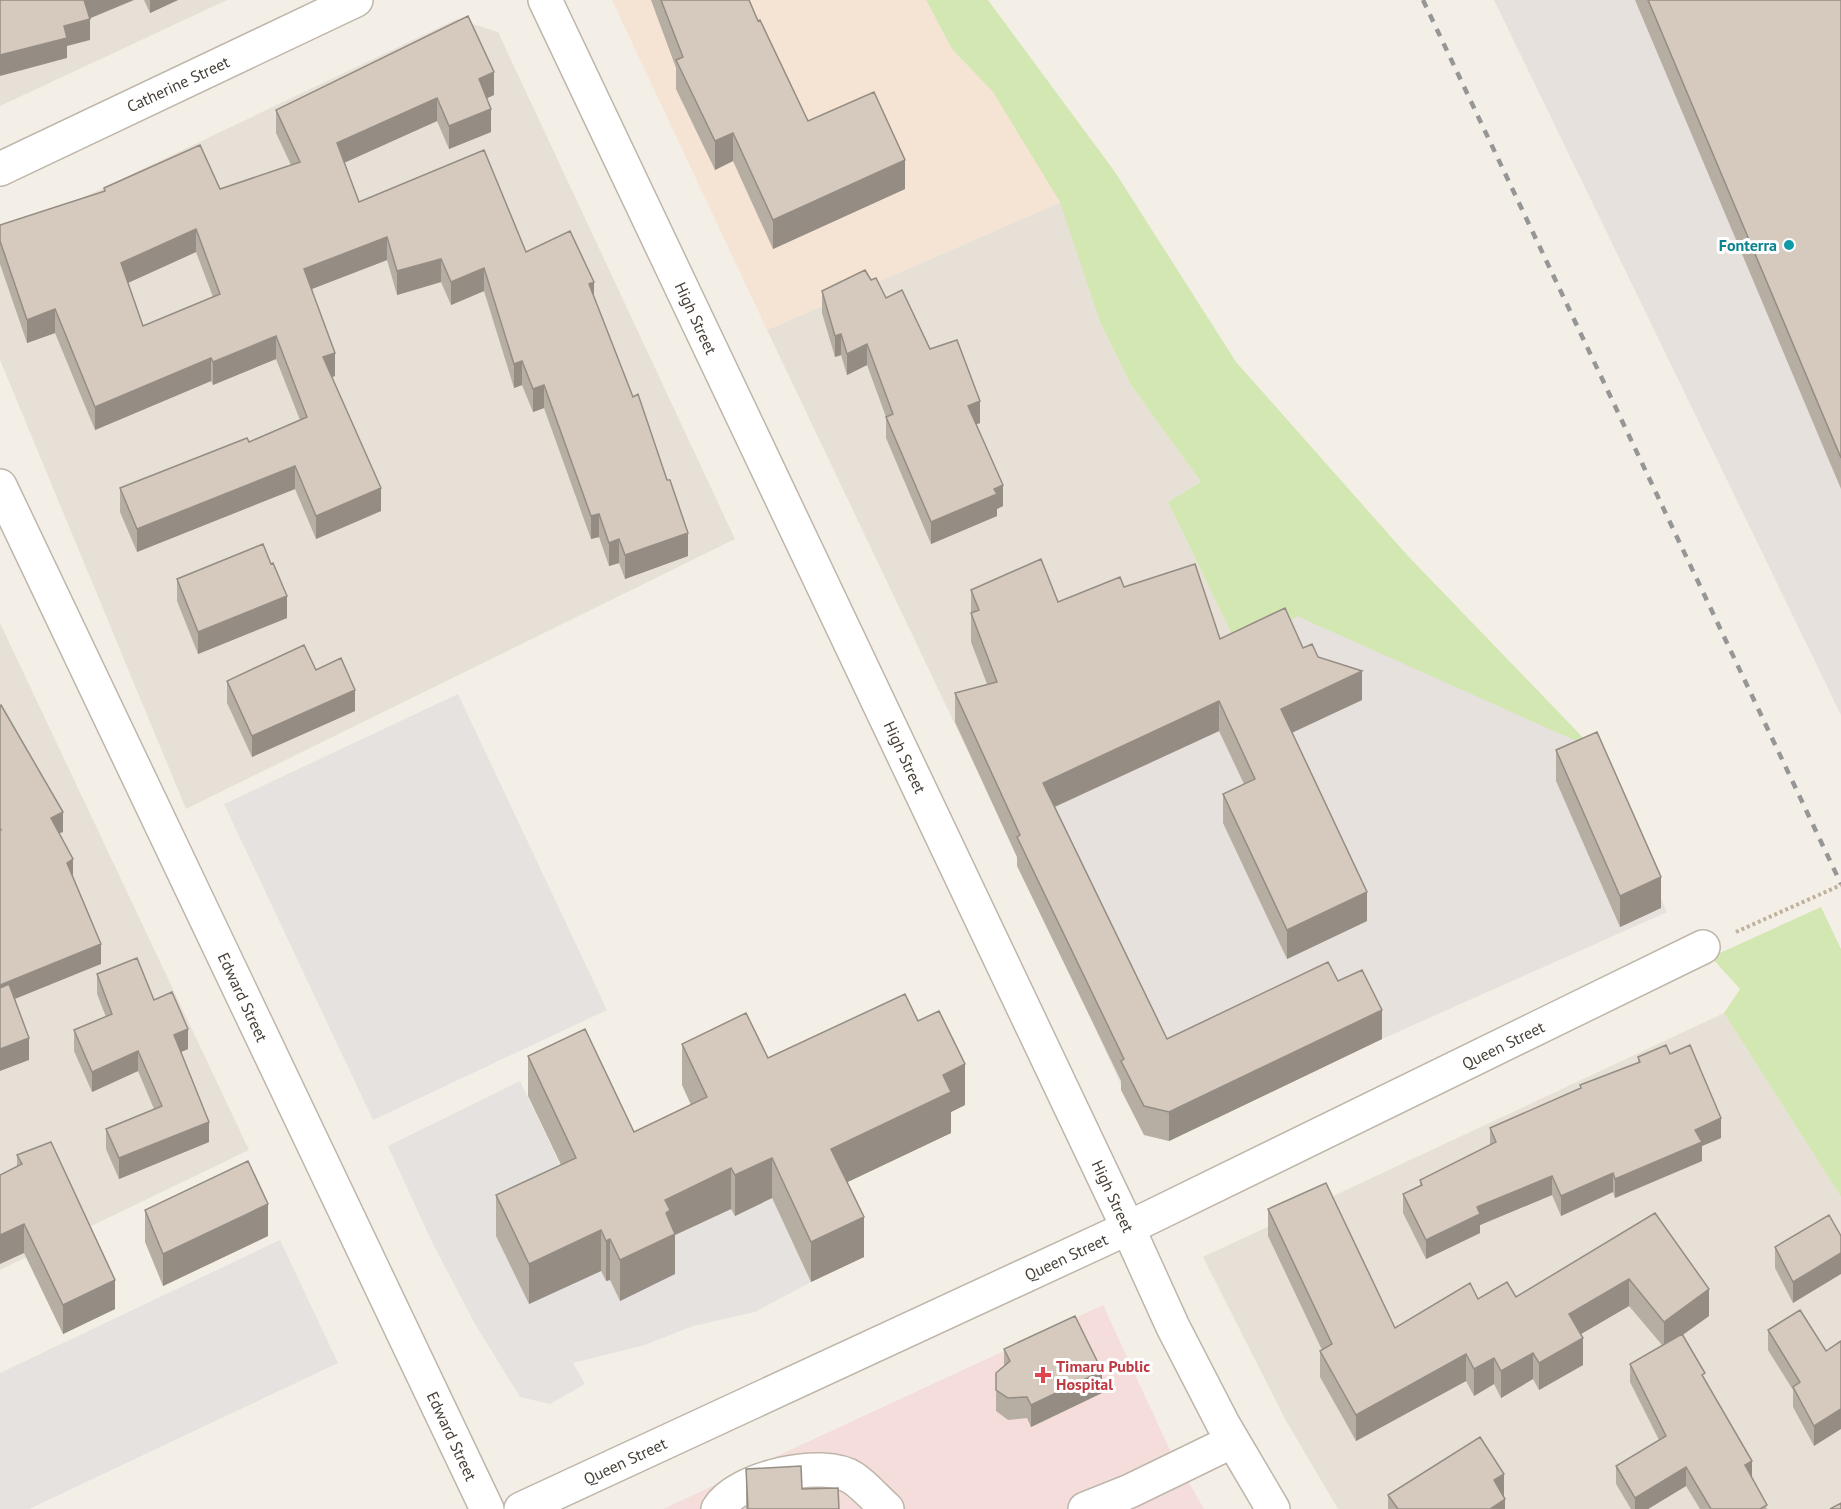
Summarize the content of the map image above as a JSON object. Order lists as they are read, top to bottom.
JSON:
{
  "streets": {
    "street": [
      "Catherine Street",
      "High Street",
      "Edward Street",
      "Queen Street"
    ]
  },
  "crossings": [
    ["High Street", "Queen Street"]
  ],
  "places": {
    "other": ["Fonterra"],
    "health": ["Timaru Public Hospital"]
  }
}
